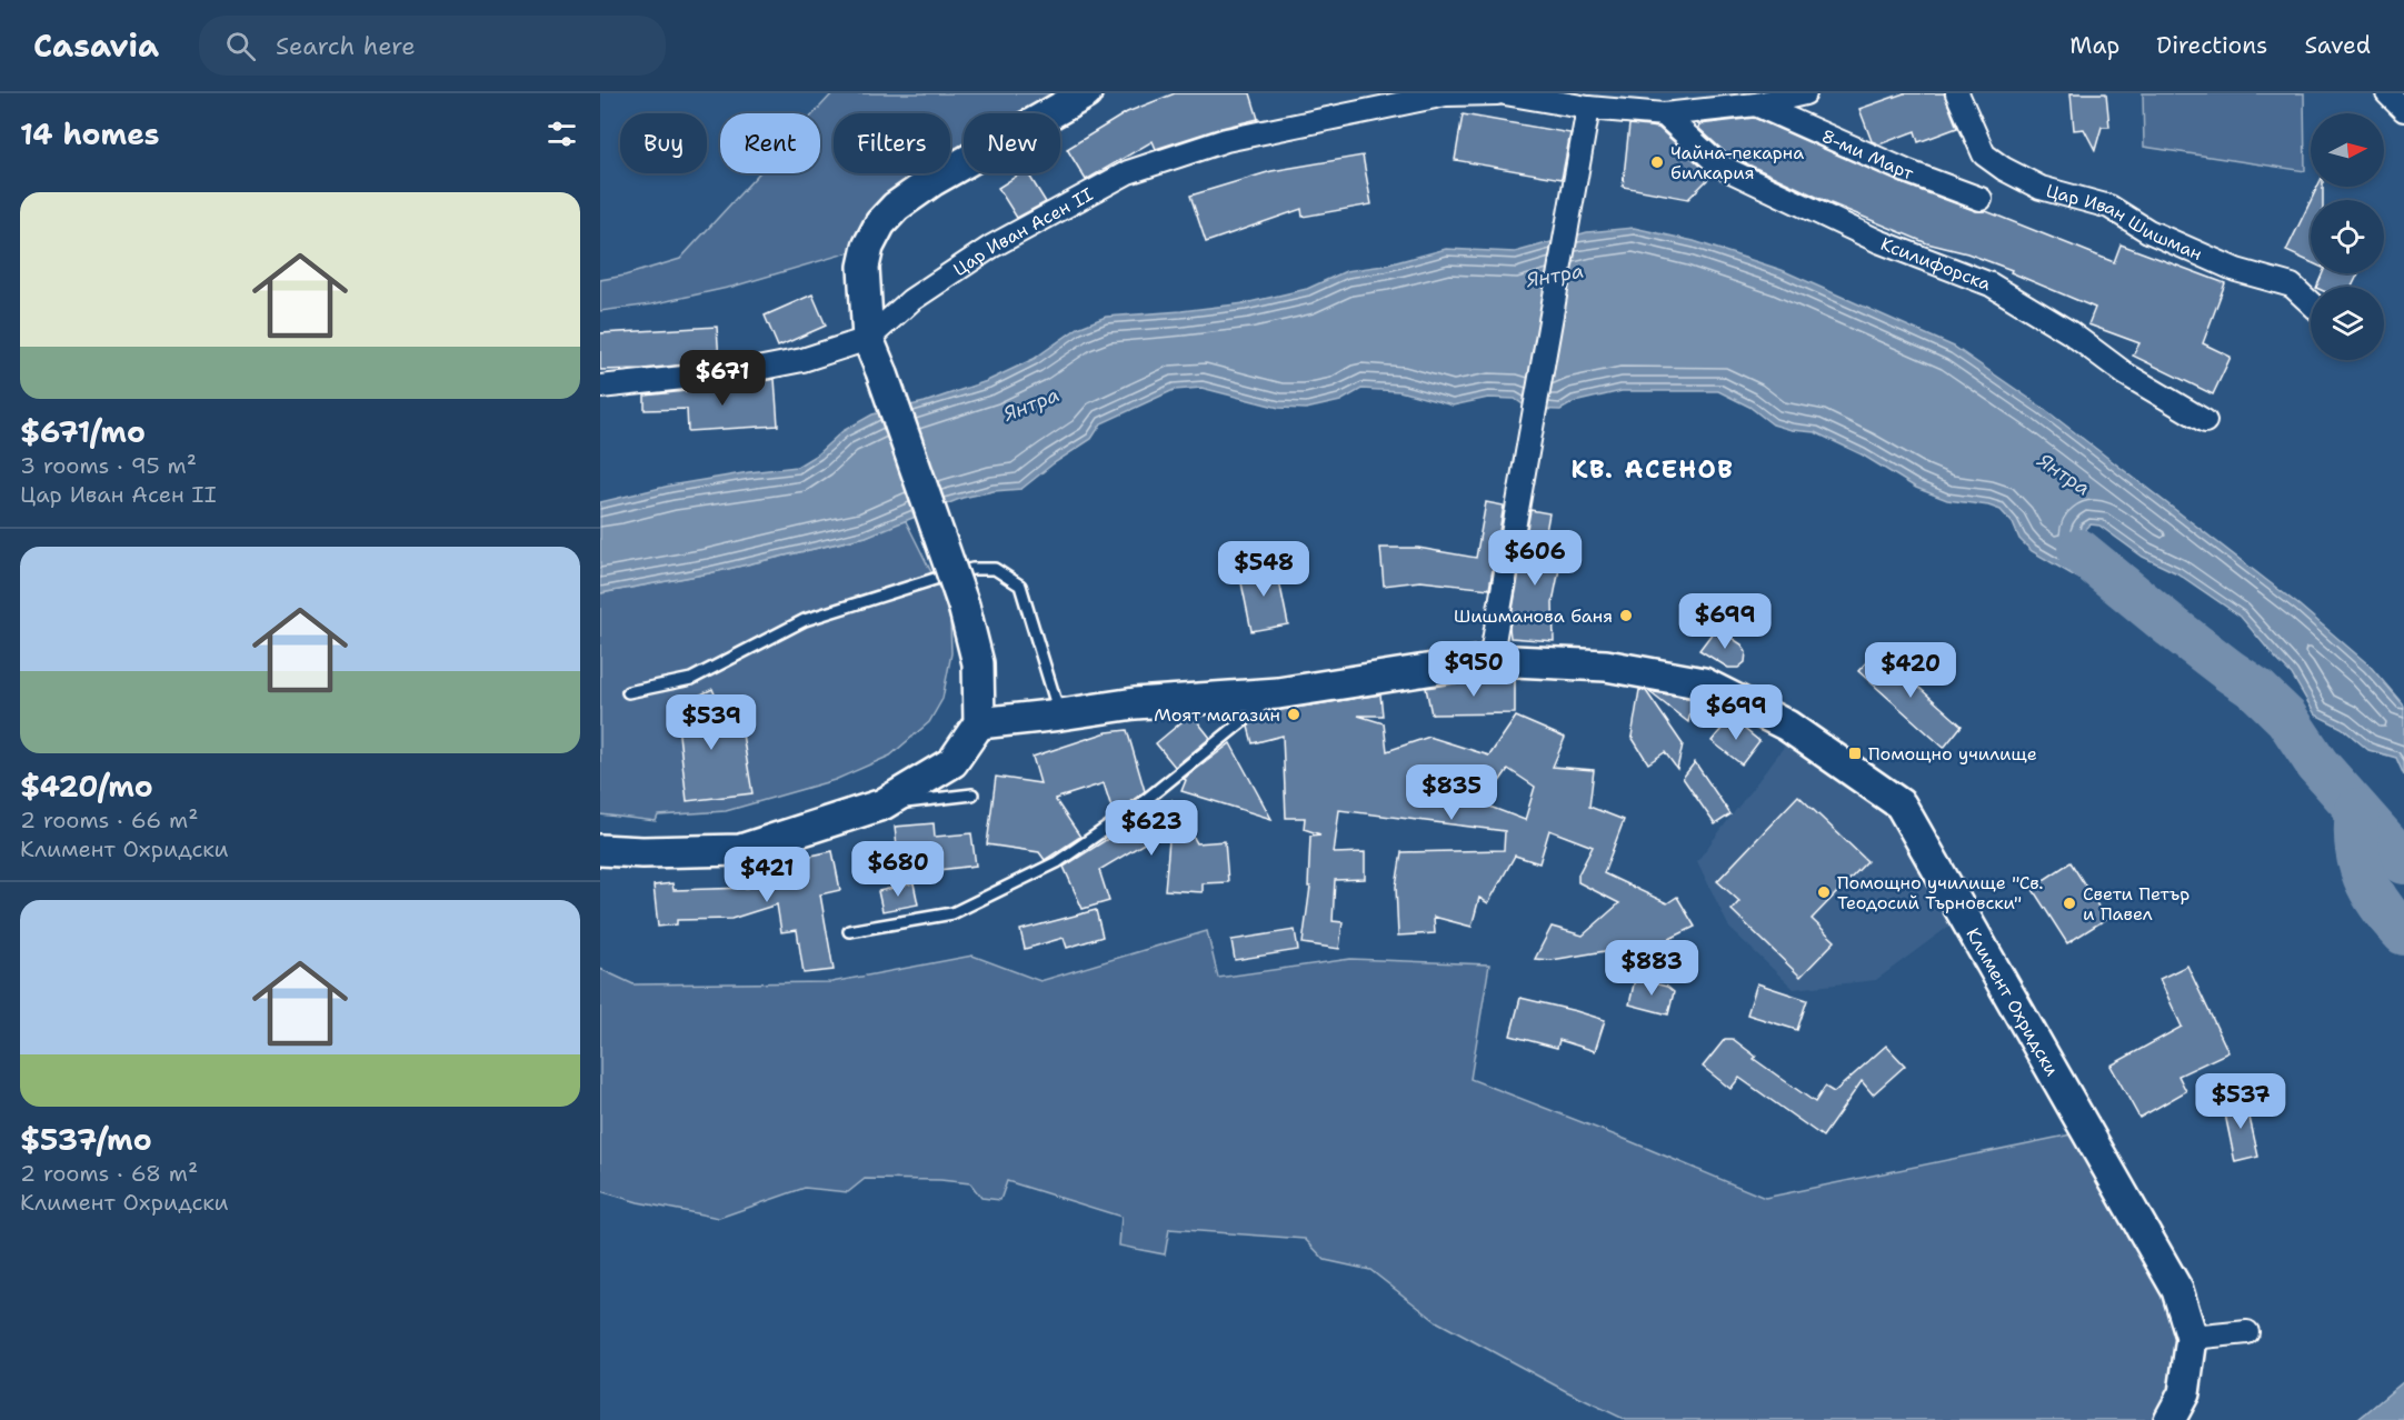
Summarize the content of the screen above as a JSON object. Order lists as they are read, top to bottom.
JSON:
{
  "streets": {
    "street": [
      "8-ми Март",
      "Цар Иван Шишман",
      "Цар Иван Асен II",
      "Ксилифорска",
      "Климент Охридски"
    ]
  },
  "districts": ["КВ. АСЕНОВ"],
  "water": ["Янтра"],
  "places": {
    "other": [
      "Чайна-пекарна билкария",
      "Шишманова баня",
      "Моят магазин",
      "Помощно училище \"Св. Теодосий Търновски\"",
      "Свети Петър и Павел"
    ],
    "transit": ["Помощно училище"]
  },
  "north": "right",
  "page": {
    "header": "Casavia",
    "search": "Search here",
    "nav": ["Map", "Directions", "Saved"],
    "heading": "14 homes",
    "chip": [
      "Buy",
      "Rent",
      "Filters",
      "New"
    ],
    "list": [
      {
        "name": "$671/mo",
        "note": "3 rooms · 95 m² · Цар Иван Асен II"
      },
      {
        "name": "$420/mo",
        "note": "2 rooms · 66 m² · Климент Охридски"
      },
      {
        "name": "$537/mo",
        "note": "2 rooms · 68 m² · Климент Охридски"
      }
    ],
    "price": [
      "$671",
      "$606",
      "$548",
      "$699",
      "$950",
      "$420",
      "$699",
      "$539",
      "$835",
      "$623",
      "$680",
      "$421",
      "$883",
      "$537"
    ]
  }
}
